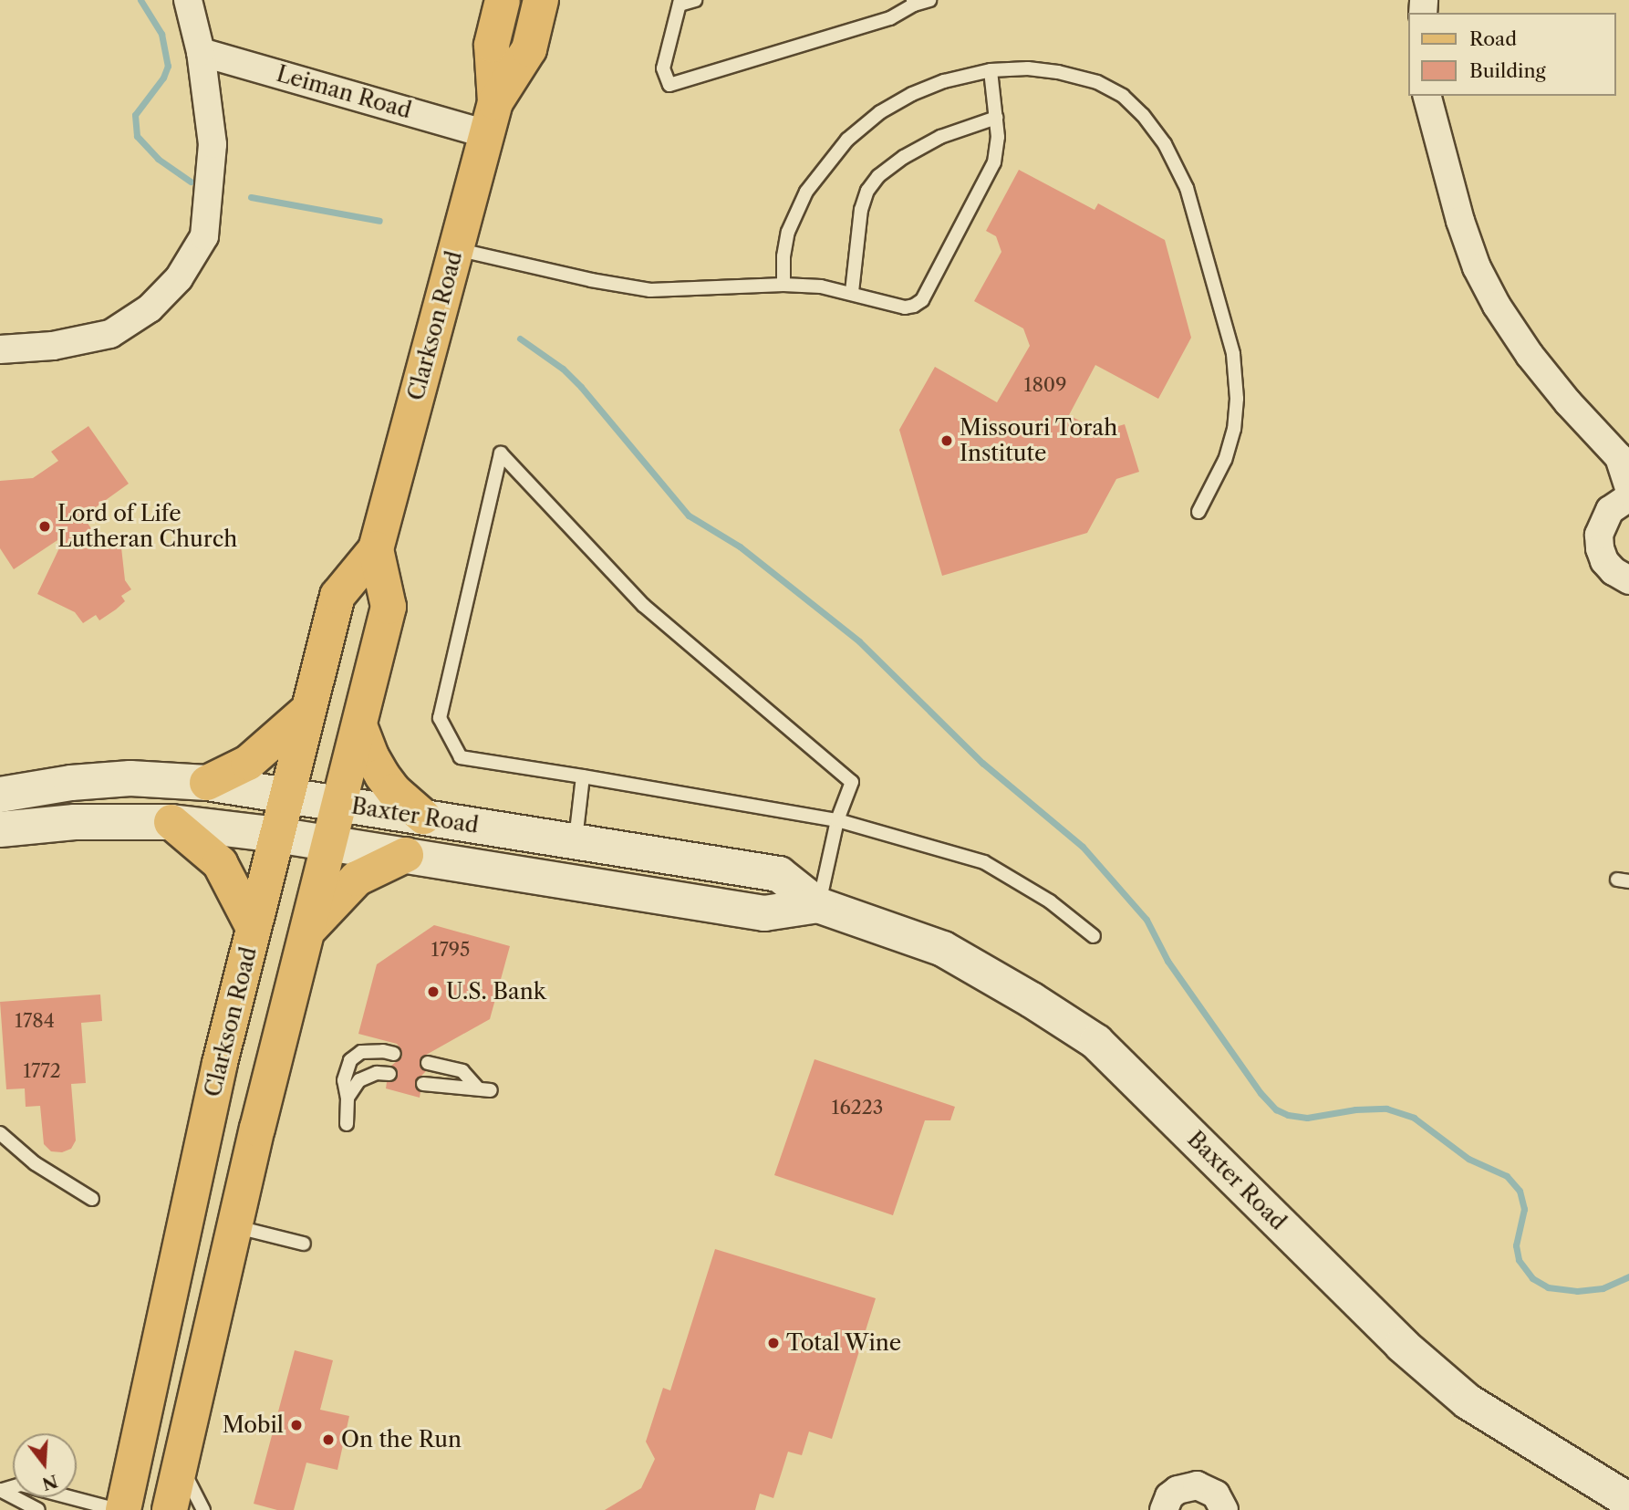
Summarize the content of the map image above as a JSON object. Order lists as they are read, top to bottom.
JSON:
{
  "streets": {
    "main road": ["Clarkson Road", "Baxter Road"],
    "street": ["Leiman Road"]
  },
  "crossings": [
    ["Leiman Road", "Clarkson Road"],
    ["Clarkson Road", "Baxter Road"]
  ],
  "places": [
    "Missouri Torah Institute",
    "Lord of Life Lutheran Church",
    "U.S. Bank",
    "Total Wine",
    "Mobil",
    "On the Run"
  ],
  "house_numbers": [
    "1809",
    "1795",
    "1784",
    "1772",
    "16223"
  ],
  "legend": ["Road", "Building"],
  "north": "bottom"
}
